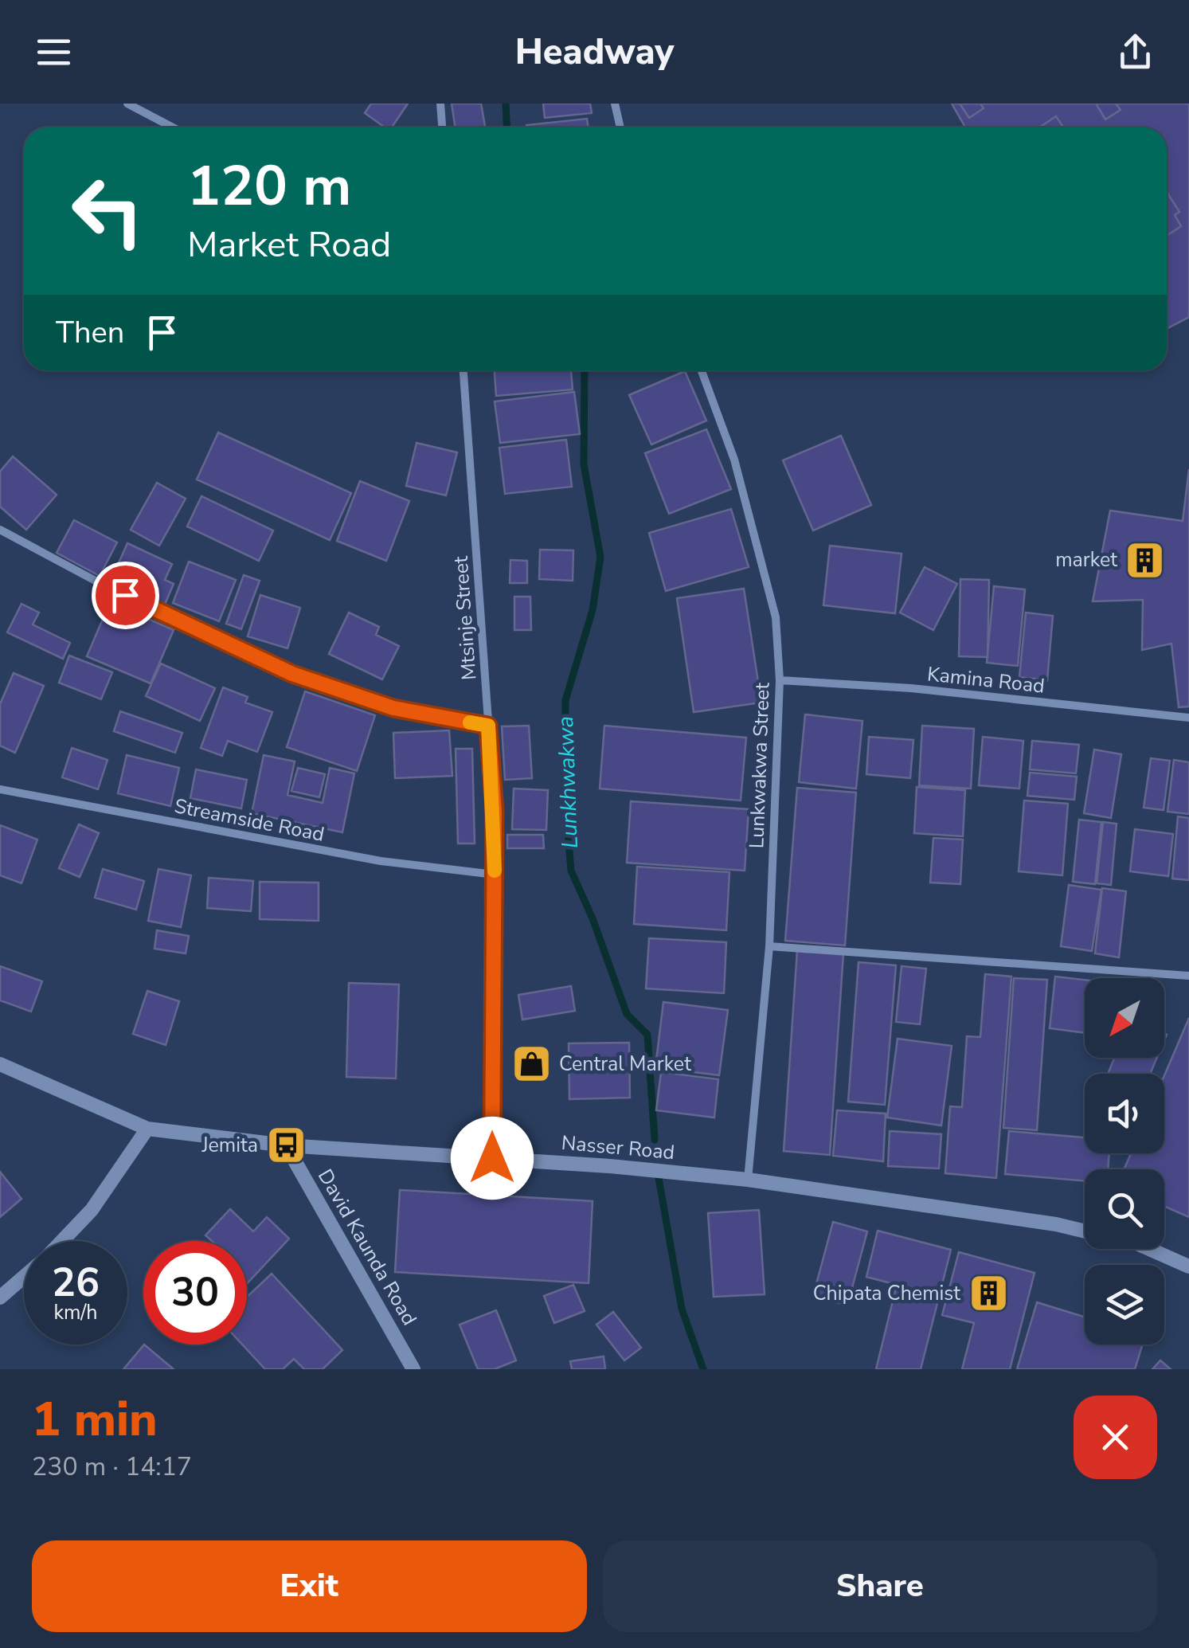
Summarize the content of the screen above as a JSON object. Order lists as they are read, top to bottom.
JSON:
{
  "streets": {
    "street": [
      "Mtsinje Street",
      "Kamina Road",
      "Lunkwakwa Street",
      "Streamside Road",
      "Nasser Road",
      "David Kaunda Road"
    ]
  },
  "crossings": [
    ["Mtsinje Street", "Streamside Road"],
    ["Mtsinje Street", "Nasser Road"],
    ["Kamina Road", "Lunkwakwa Street"],
    ["Lunkwakwa Street", "Nasser Road"],
    ["Nasser Road", "David Kaunda Road"]
  ],
  "water": ["Lunkhwakwa"],
  "places": {
    "building": ["market", "Chipata Chemist"],
    "shop": ["Central Market"],
    "bus stop": ["Jemita"]
  },
  "north": "bottom left",
  "page": {
    "header": "Headway",
    "turn": ["120 m", "Market Road"],
    "then": "Then",
    "speed": "26 km/h",
    "limit": "30",
    "heading": ["1 min", "230 m · 14:17"],
    "buttons": ["Exit", "Share"]
  }
}
